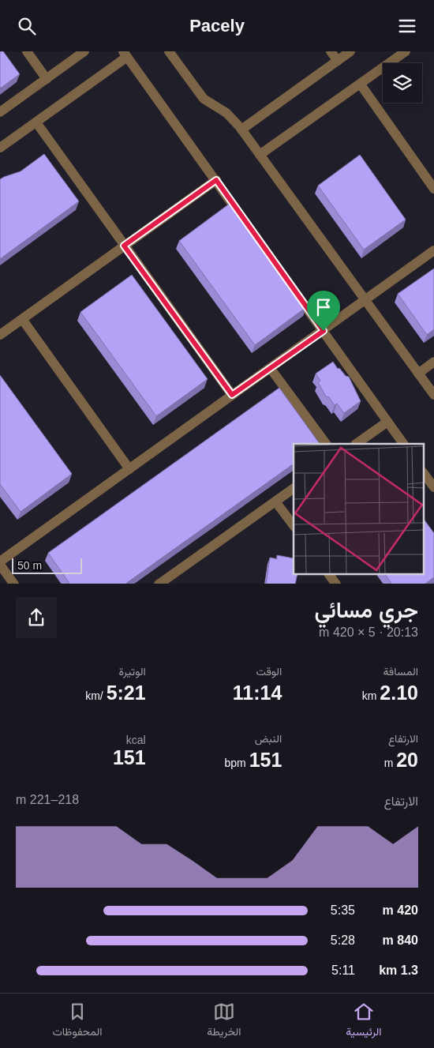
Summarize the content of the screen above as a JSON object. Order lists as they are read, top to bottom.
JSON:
{
  "scale_bar": "50 m",
  "page": {
    "header": "Pacely",
    "scale": "50 m",
    "heading": ["جري مسائي", "20:13 · 5 × 420 m"],
    "stats": [
      ["المسافة", "2.10 km"],
      ["الوقت", "11:14"],
      ["الوتيرة", "5:21 /km"],
      ["الارتفاع", "20 m"],
      ["النبض", "151 bpm"],
      ["kcal", "151"]
    ],
    "chart": ["الارتفاع", "218–221 m"],
    "list": [
      {
        "name": "420 m",
        "note": "5:35"
      },
      {
        "name": "840 m",
        "note": "5:28"
      },
      {
        "name": "1.3 km",
        "note": "5:11"
      }
    ],
    "tabs": ["الرئيسية", "الخريطة", "المحفوظات"]
  }
}
